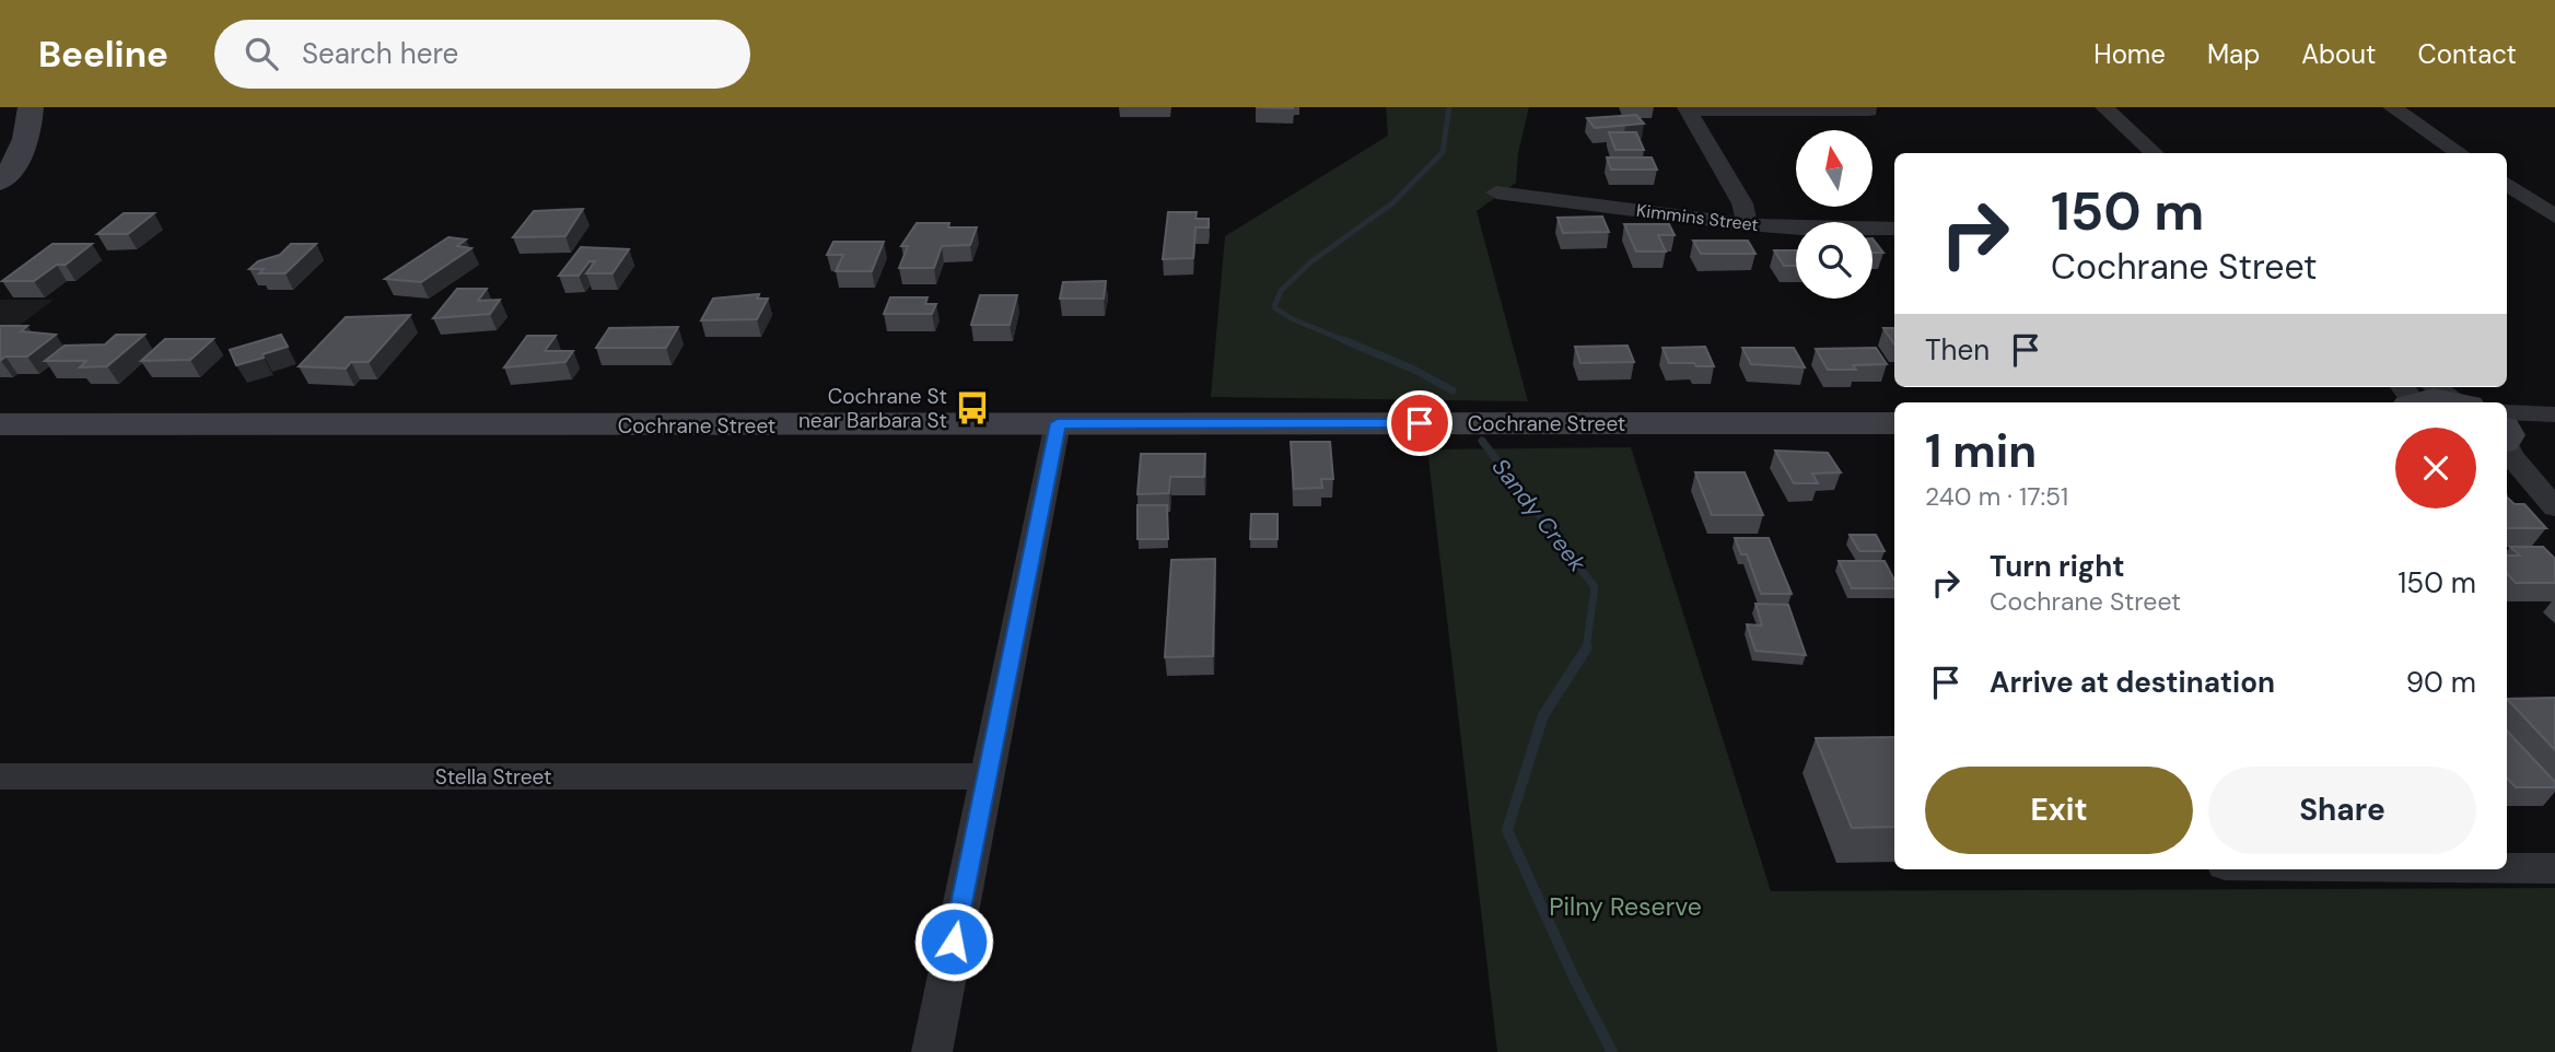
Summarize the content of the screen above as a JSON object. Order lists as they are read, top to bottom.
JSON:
{
  "streets": {
    "street": ["Kimmins Street", "Cochrane Street", "Stella Street"]
  },
  "water": ["Sandy Creek"],
  "parks": ["Pilny Reserve"],
  "places": {
    "bus stop": ["Cochrane St near Barbara St"]
  },
  "north": "top",
  "page": {
    "header": "Beeline",
    "search": "Search here",
    "nav": [
      "Home",
      "Map",
      "About",
      "Contact"
    ],
    "turn": ["150 m", "Cochrane Street"],
    "then": "Then",
    "heading": ["1 min", "240 m · 17:51"],
    "list": [
      {
        "name": "Turn right",
        "note": "Cochrane Street",
        "value": "150 m"
      },
      {
        "name": "Arrive at destination",
        "value": "90 m"
      }
    ],
    "buttons": ["Exit", "Share"]
  }
}
